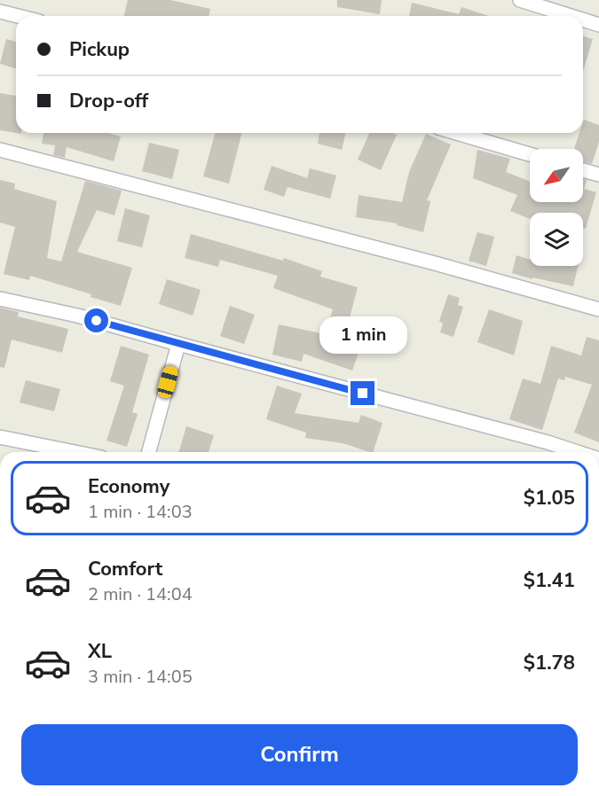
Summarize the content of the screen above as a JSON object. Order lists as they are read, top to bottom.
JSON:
{
  "north": "bottom left",
  "page": {
    "banner": ["Pickup", "Drop-off"],
    "bubble": "1 min",
    "list": [
      {
        "name": "Economy",
        "note": "1 min · 14:03",
        "value": "$1.05"
      },
      {
        "name": "Comfort",
        "note": "2 min · 14:04",
        "value": "$1.41"
      },
      {
        "name": "XL",
        "note": "3 min · 14:05",
        "value": "$1.78"
      }
    ],
    "buttons": "Confirm"
  }
}
